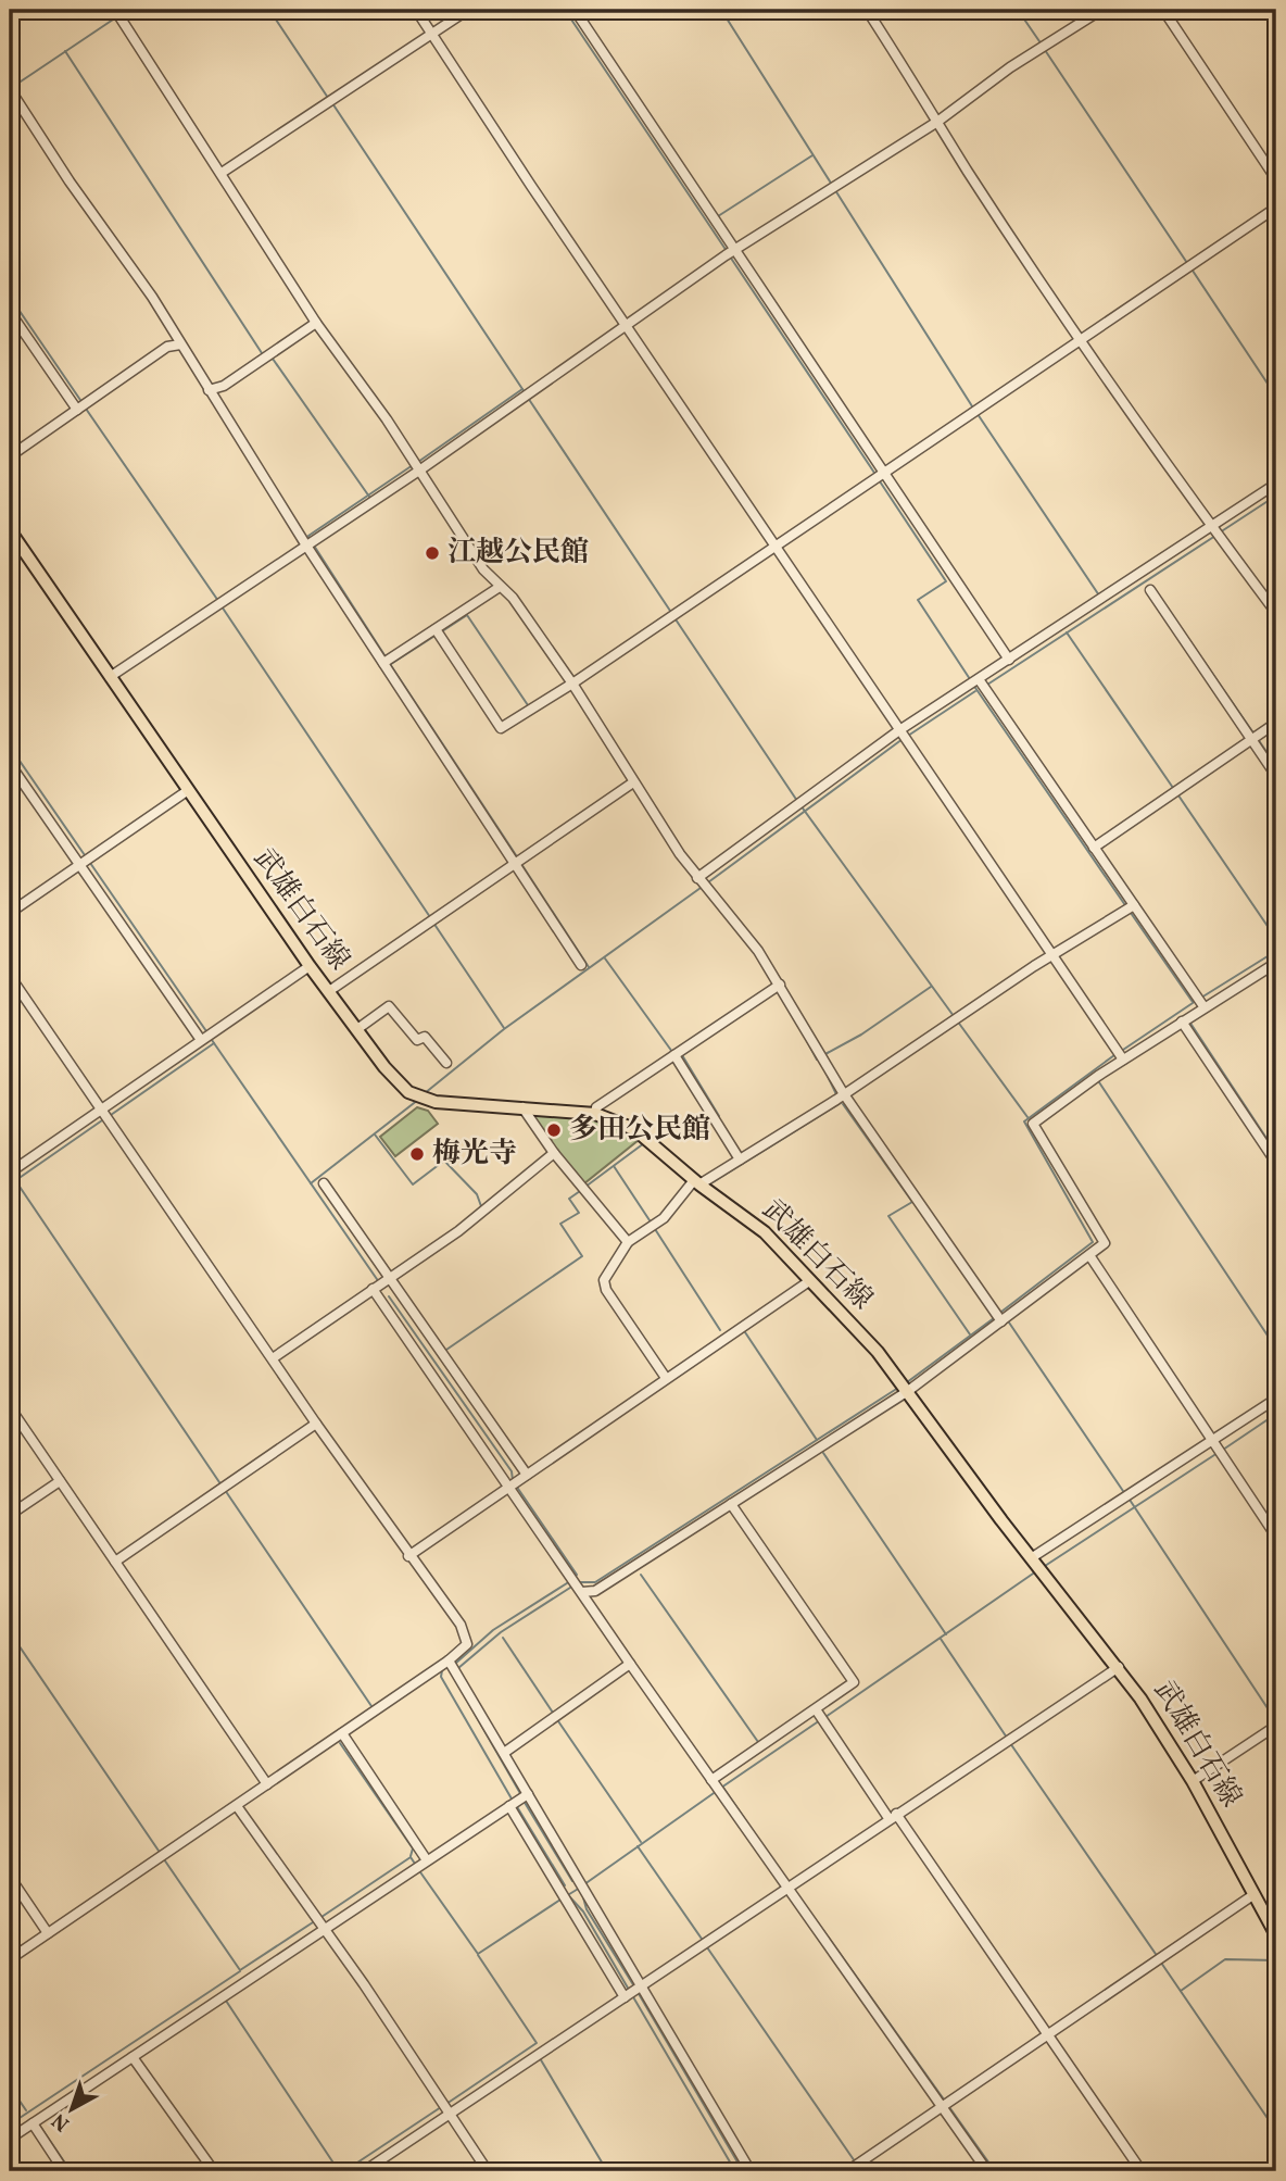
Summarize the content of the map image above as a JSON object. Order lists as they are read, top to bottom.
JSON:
{
  "streets": {
    "main road": ["武雄白石線"]
  },
  "places": ["江越公民館", "多田公民館", "梅光寺"],
  "north": "bottom left"
}
